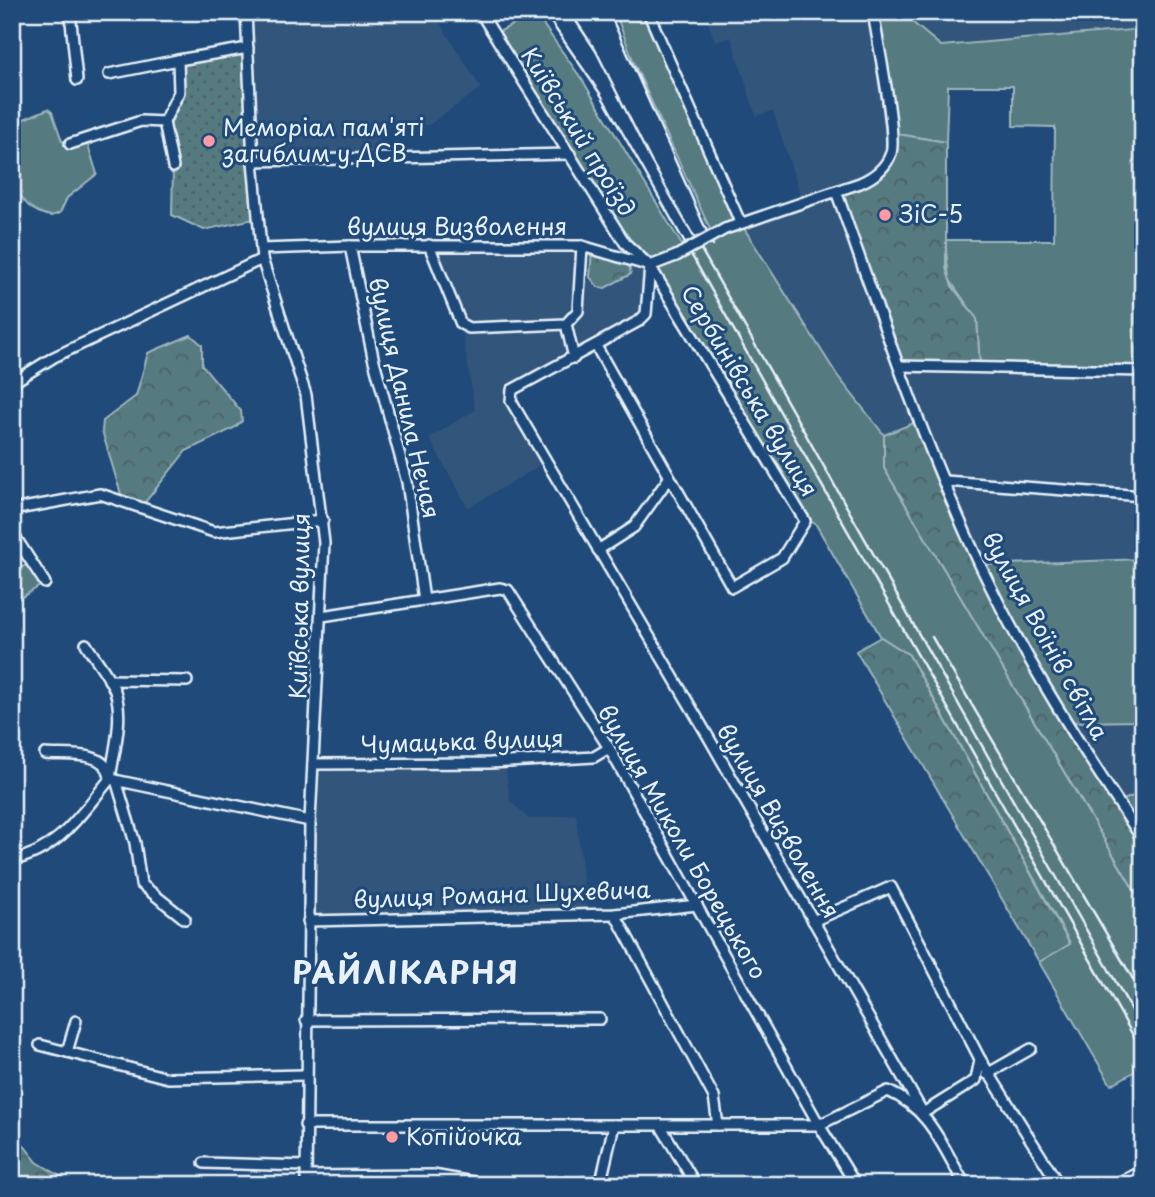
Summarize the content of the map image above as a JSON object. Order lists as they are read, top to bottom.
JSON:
{
  "streets": {
    "street": [
      "Київський проїзд",
      "вулиця Визволення",
      "Сербинівська вулиця",
      "вулиця Данила Нечая",
      "Київська вулиця",
      "вулиця Воїнів світла",
      "Чумацька вулиця",
      "вулиця Миколи Борецького",
      "вулиця Романа Шухевича"
    ]
  },
  "crossings": [
    ["Київський проїзд", "вулиця Визволення"],
    ["Київський проїзд", "Сербинівська вулиця"],
    ["вулиця Визволення", "Сербинівська вулиця"],
    ["вулиця Визволення", "вулиця Данила Нечая"],
    ["вулиця Визволення", "Київська вулиця"],
    ["вулиця Данила Нечая", "вулиця Миколи Борецького"],
    ["Київська вулиця", "Чумацька вулиця"],
    ["Київська вулиця", "вулиця Романа Шухевича"],
    ["Чумацька вулиця", "вулиця Миколи Борецького"],
    ["вулиця Миколи Борецького", "вулиця Романа Шухевича"]
  ],
  "districts": ["РАЙЛІКАРНЯ"],
  "places": ["Меморіал пам'яті загиблим у ДСВ", "ЗіС-5", "Копійочка"]
}
